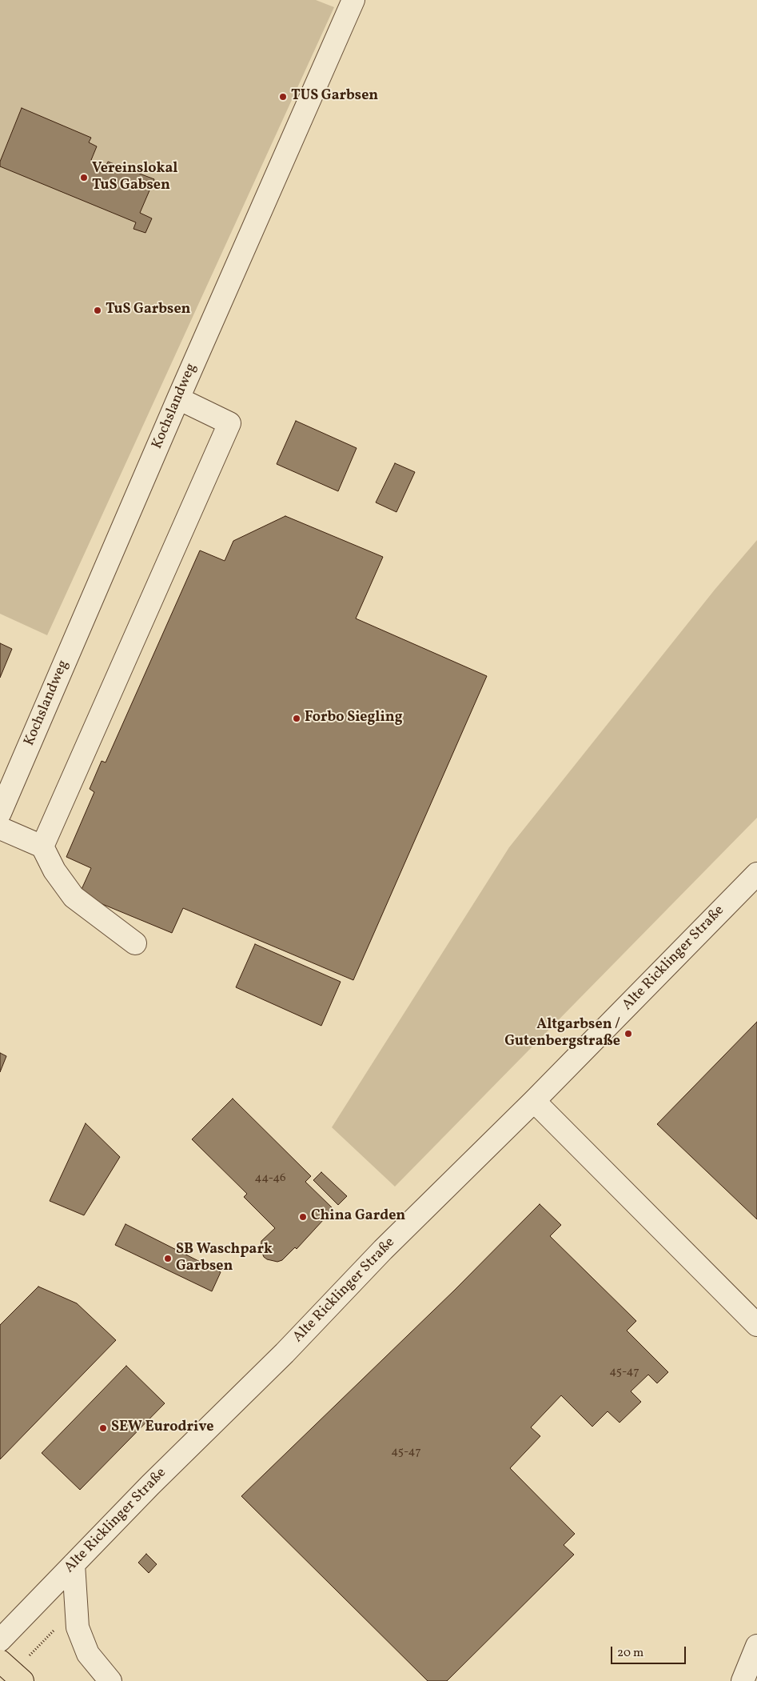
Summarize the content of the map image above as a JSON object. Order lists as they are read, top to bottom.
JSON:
{
  "streets": {
    "street": ["Kochslandweg", "Alte Ricklinger Straße"]
  },
  "places": [
    "TUS Garbsen",
    "Vereinslokal TuS Gabsen",
    "TuS Garbsen",
    "Forbo Siegling",
    "Altgarbsen / Gutenbergstraße",
    "China Garden",
    "SB Waschpark Garbsen",
    "SEW Eurodrive"
  ],
  "house_numbers": ["44-46", "45-47", "45-47"],
  "scale_bar": "20 m"
}
